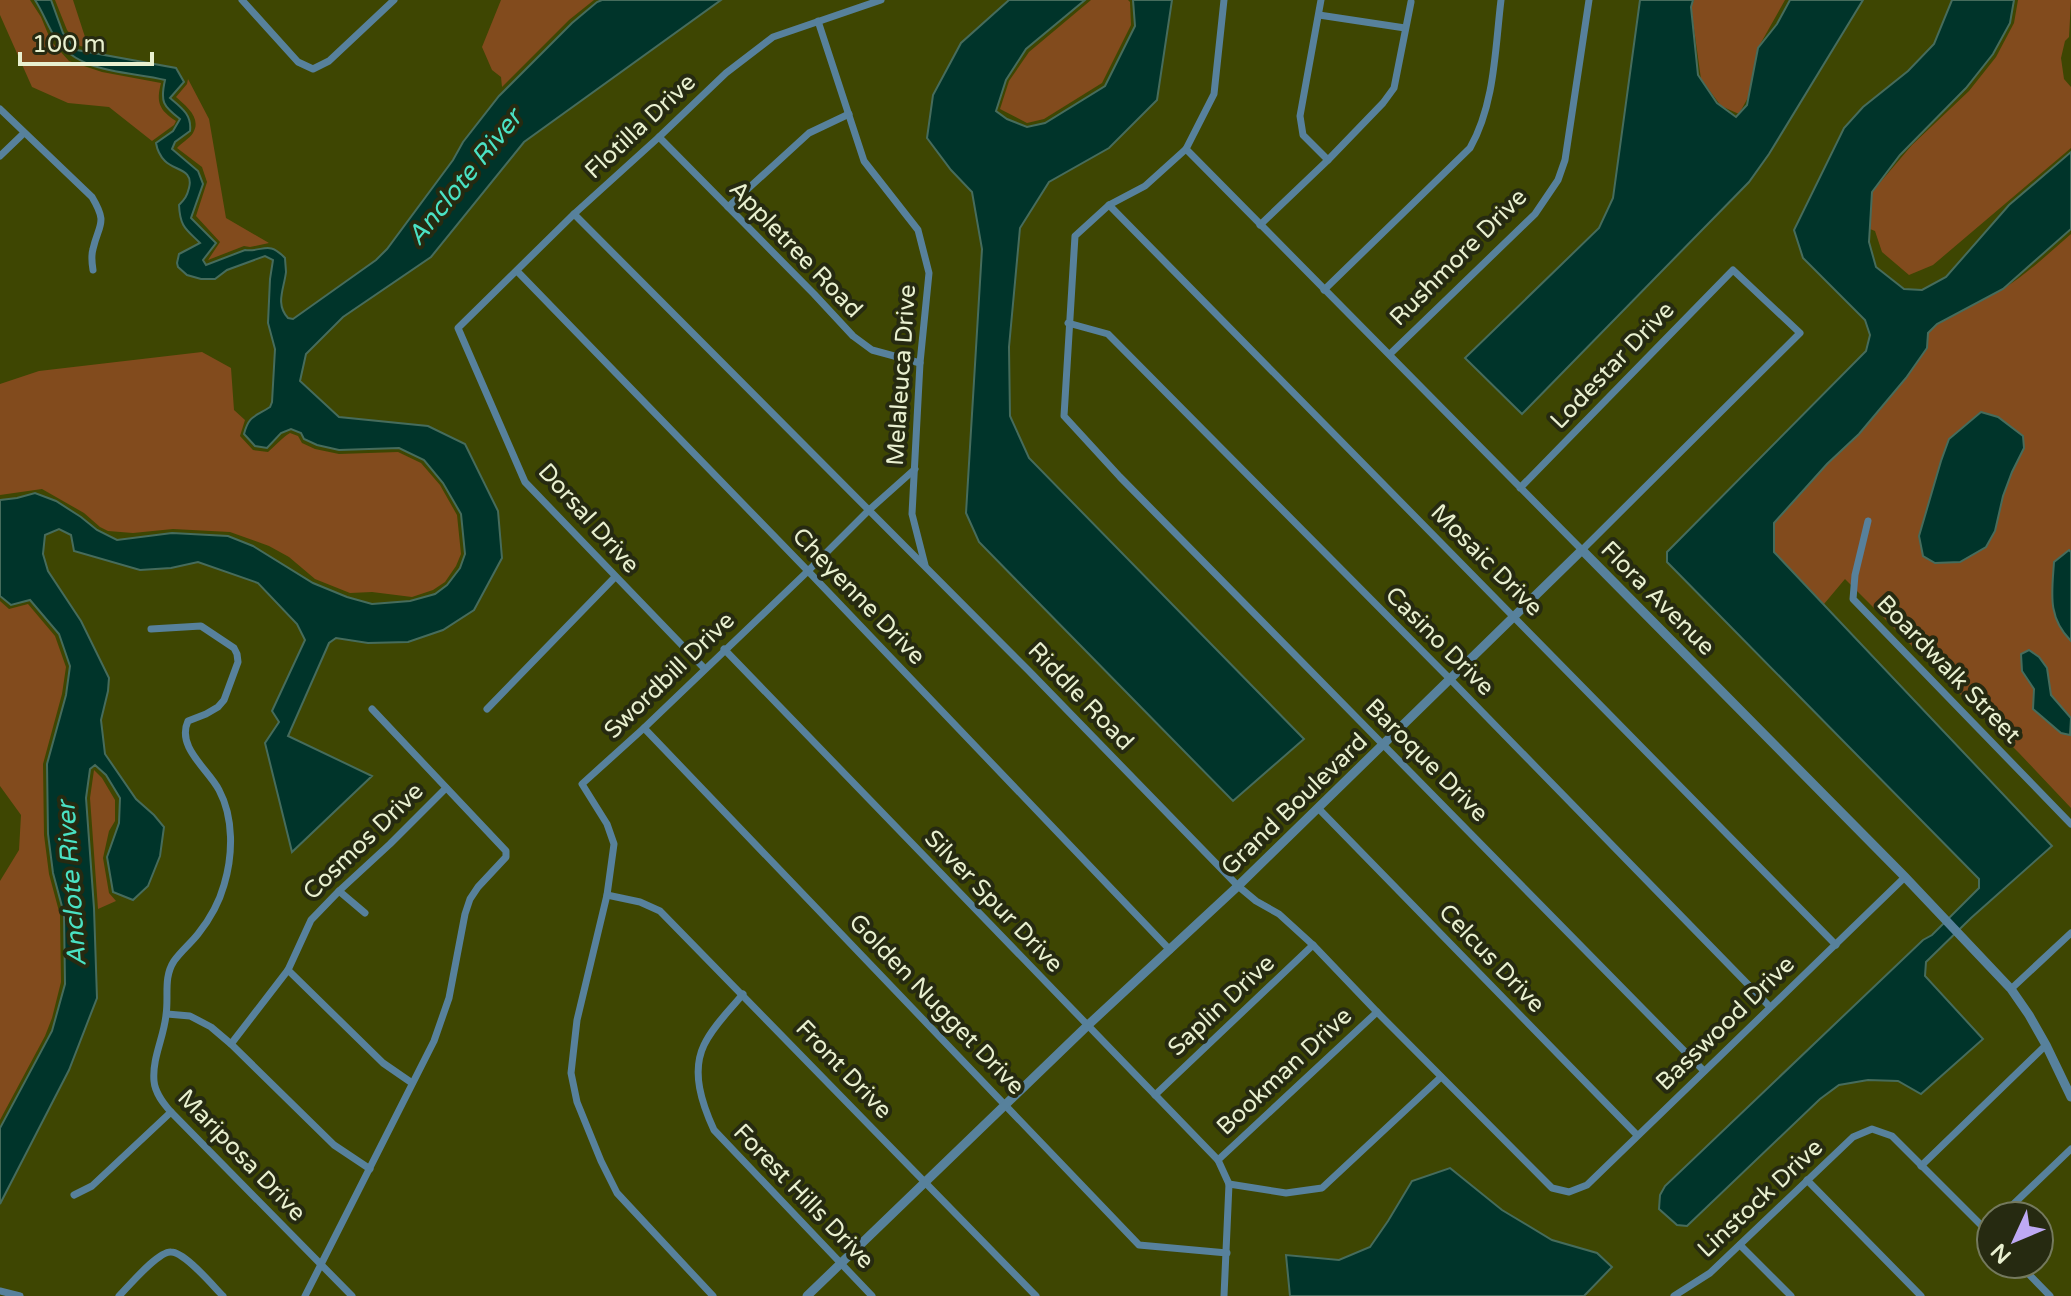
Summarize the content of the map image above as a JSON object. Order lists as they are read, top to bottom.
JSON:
{
  "streets": {
    "street": [
      "Flotilla Drive",
      "Appletree Road",
      "Rushmore Drive",
      "Lodestar Drive",
      "Melaleuca Drive",
      "Dorsal Drive",
      "Mosaic Drive",
      "Cheyenne Drive",
      "Flora Avenue",
      "Casino Drive",
      "Boardwalk Street",
      "Swordbill Drive",
      "Riddle Road",
      "Baroque Drive",
      "Grand Boulevard",
      "Cosmos Drive",
      "Silver Spur Drive",
      "Celcus Drive",
      "Golden Nugget Drive",
      "Saplin Drive",
      "Basswood Drive",
      "Front Drive",
      "Bookman Drive",
      "Mariposa Drive",
      "Forest Hills Drive",
      "Linstock Drive"
    ]
  },
  "crossings": [
    ["Flotilla Drive", "Appletree Road"],
    ["Flotilla Drive", "Melaleuca Drive"],
    ["Flotilla Drive", "Dorsal Drive"],
    ["Flotilla Drive", "Cheyenne Drive"],
    ["Flotilla Drive", "Riddle Road"],
    ["Appletree Road", "Melaleuca Drive"],
    ["Rushmore Drive", "Flora Avenue"],
    ["Lodestar Drive", "Flora Avenue"],
    ["Lodestar Drive", "Grand Boulevard"],
    ["Melaleuca Drive", "Swordbill Drive"],
    ["Melaleuca Drive", "Riddle Road"],
    ["Dorsal Drive", "Swordbill Drive"],
    ["Mosaic Drive", "Baroque Drive"],
    ["Mosaic Drive", "Grand Boulevard"],
    ["Mosaic Drive", "Basswood Drive"],
    ["Cheyenne Drive", "Swordbill Drive"],
    ["Cheyenne Drive", "Grand Boulevard"],
    ["Flora Avenue", "Baroque Drive"],
    ["Flora Avenue", "Grand Boulevard"],
    ["Flora Avenue", "Basswood Drive"],
    ["Casino Drive", "Baroque Drive"],
    ["Casino Drive", "Grand Boulevard"],
    ["Casino Drive", "Basswood Drive"],
    ["Swordbill Drive", "Riddle Road"],
    ["Swordbill Drive", "Silver Spur Drive"],
    ["Swordbill Drive", "Golden Nugget Drive"],
    ["Swordbill Drive", "Front Drive"],
    ["Riddle Road", "Grand Boulevard"],
    ["Riddle Road", "Saplin Drive"],
    ["Riddle Road", "Basswood Drive"],
    ["Riddle Road", "Bookman Drive"],
    ["Baroque Drive", "Grand Boulevard"],
    ["Baroque Drive", "Basswood Drive"],
    ["Grand Boulevard", "Silver Spur Drive"],
    ["Grand Boulevard", "Celcus Drive"],
    ["Grand Boulevard", "Golden Nugget Drive"],
    ["Grand Boulevard", "Front Drive"],
    ["Grand Boulevard", "Forest Hills Drive"],
    ["Silver Spur Drive", "Saplin Drive"],
    ["Silver Spur Drive", "Bookman Drive"],
    ["Celcus Drive", "Basswood Drive"],
    ["Front Drive", "Forest Hills Drive"]
  ],
  "water": ["Anclote River"],
  "scale_bar": "100 m",
  "north": "bottom left"
}
